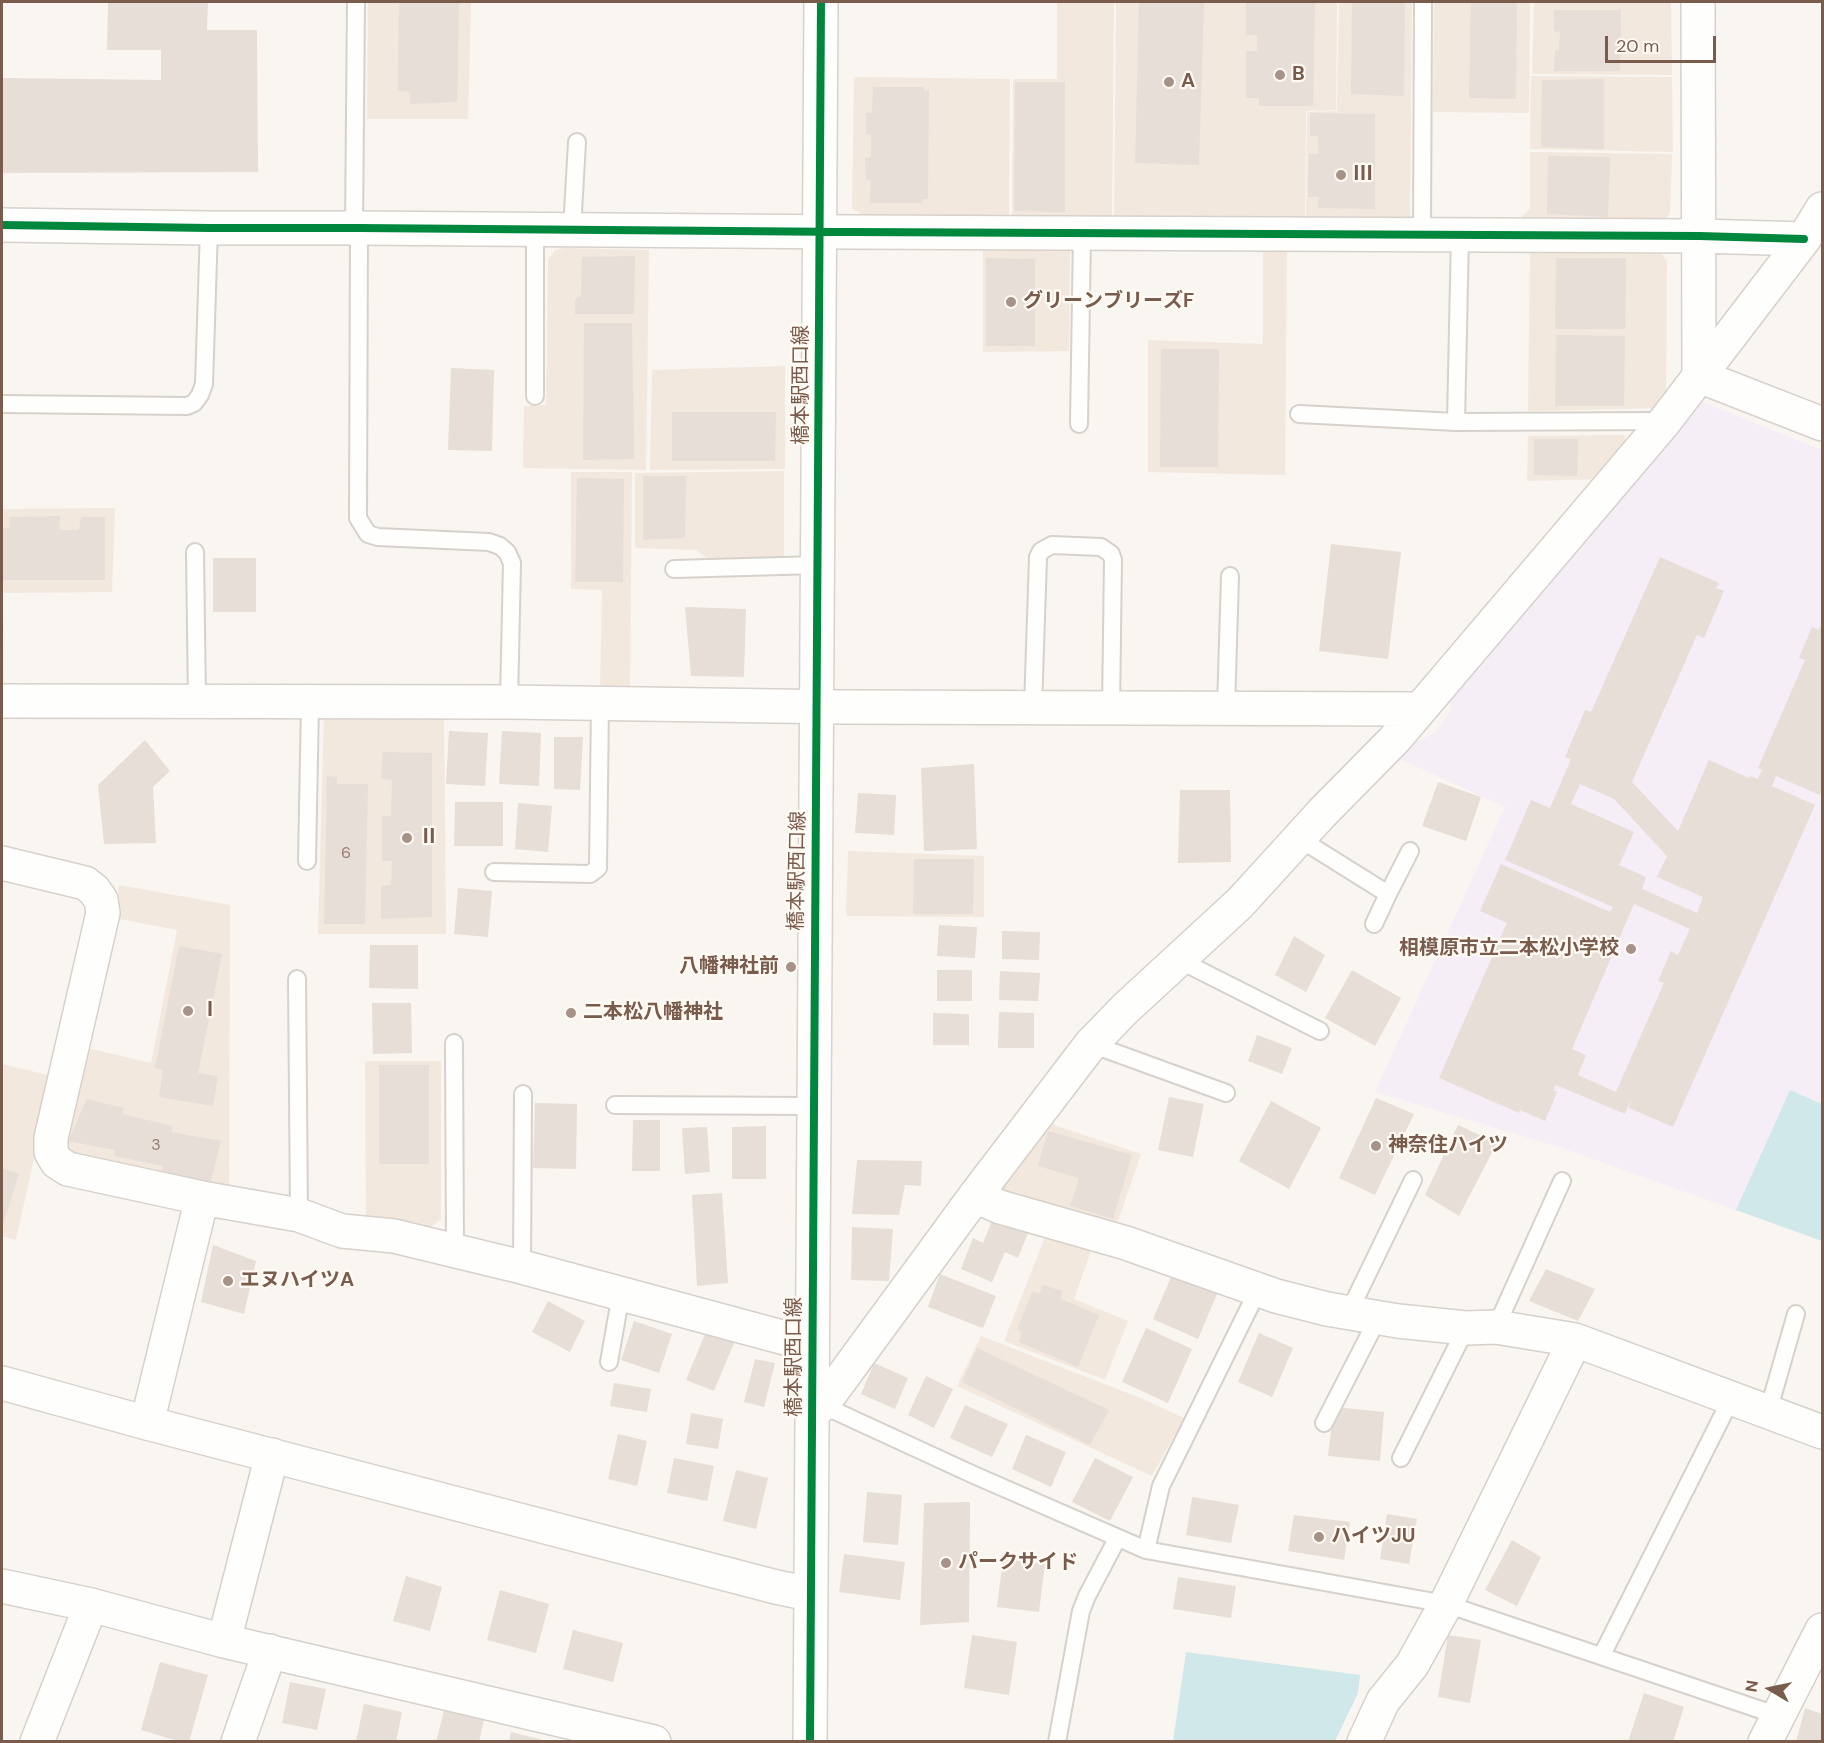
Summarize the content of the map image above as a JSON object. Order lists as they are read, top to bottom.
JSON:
{
  "streets": {
    "street": ["橋本駅西口線"]
  },
  "places": [
    "B",
    "A",
    "Ⅲ",
    "グリーンブリーズF",
    "Ⅱ",
    "相模原市立二本松小学校",
    "八幡神社前",
    "Ⅰ",
    "二本松八幡神社",
    "神奈住ハイツ",
    "エヌハイツA",
    "ハイツJU",
    "パークサイド"
  ],
  "house_numbers": ["6", "3"],
  "scale_bar": "20 m",
  "north": "left"
}
